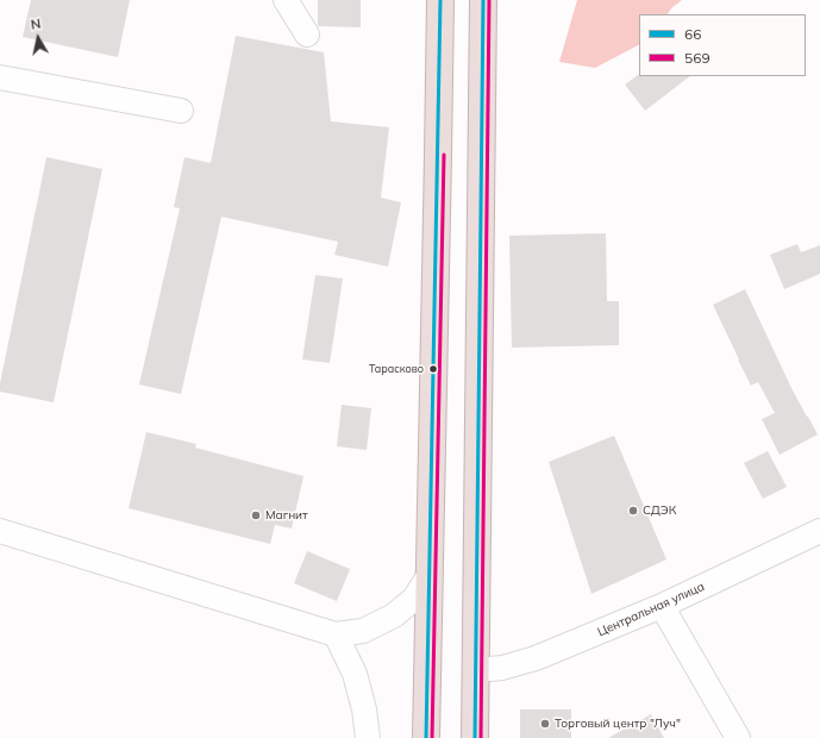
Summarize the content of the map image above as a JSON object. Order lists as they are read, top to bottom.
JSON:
{
  "streets": {
    "street": ["Центральная улица"]
  },
  "places": [
    "Тарасково",
    "СДЭК",
    "Магнит",
    "Торговый центр \"Луч\""
  ],
  "lines": ["transit line 66", "transit line 569"],
  "legend": ["66", "569"],
  "north": "top"
}
